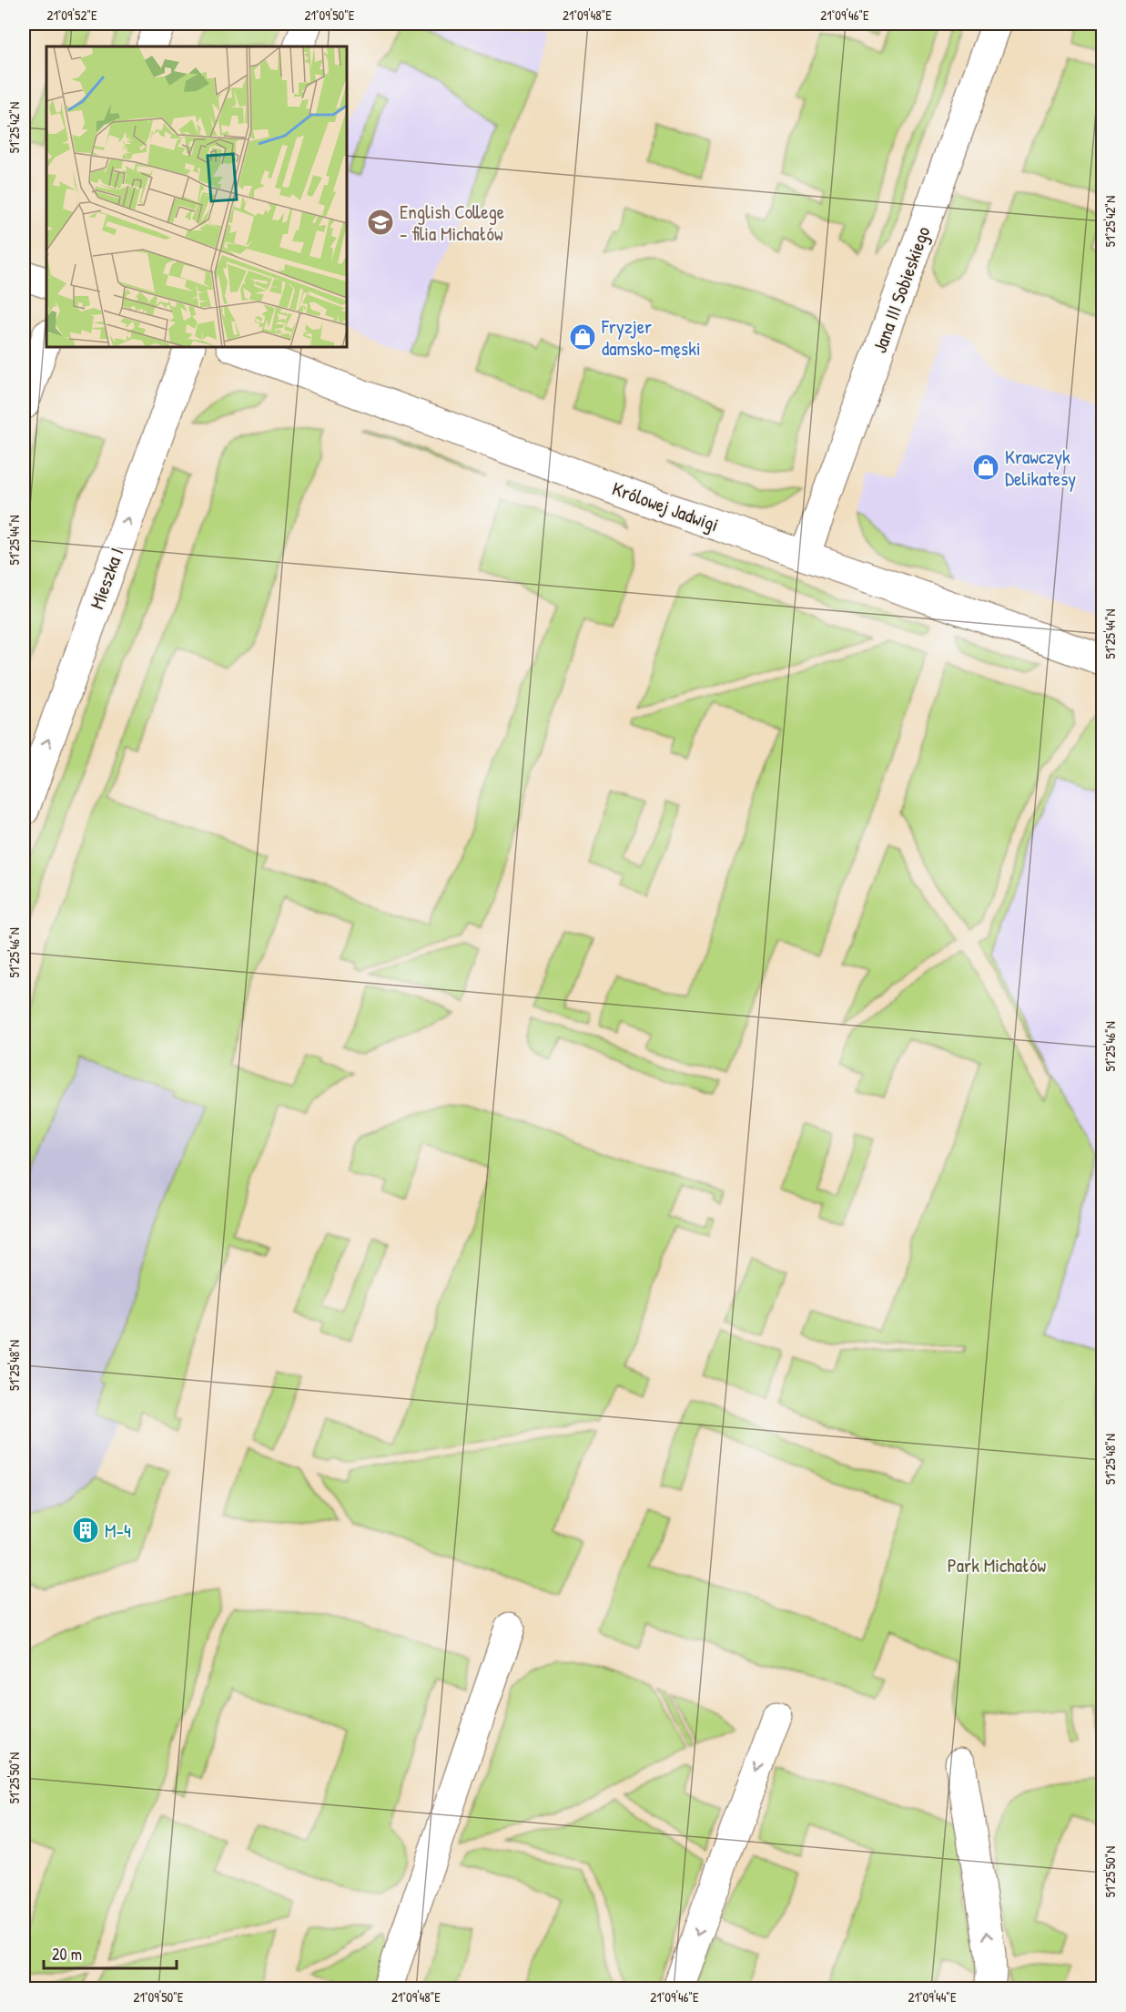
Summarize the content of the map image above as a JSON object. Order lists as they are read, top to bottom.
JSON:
{
  "streets": {
    "street": ["Jana III Sobieskiego", "Królowej Jadwigi", "Mieszka I"]
  },
  "crossings": [
    ["Jana III Sobieskiego", "Królowej Jadwigi"]
  ],
  "one_way": ["Mieszka I"],
  "parks": ["Park Michałów"],
  "places": {
    "school or university": ["English College - filia Michałów"],
    "shop": ["Fryzjer damsko-męski", "Krawczyk Delikatesy"],
    "building": ["M-4"]
  },
  "scale_bar": "20 m",
  "coordinates": [
    "21°09'52\"E",
    "21°09'50\"E",
    "21°09'48\"E",
    "21°09'46\"E",
    "51°25'42\"N",
    "51°25'44\"N",
    "51°25'46\"N",
    "51°25'48\"N",
    "51°25'50\"N",
    "21°09'44\"E"
  ]
}
